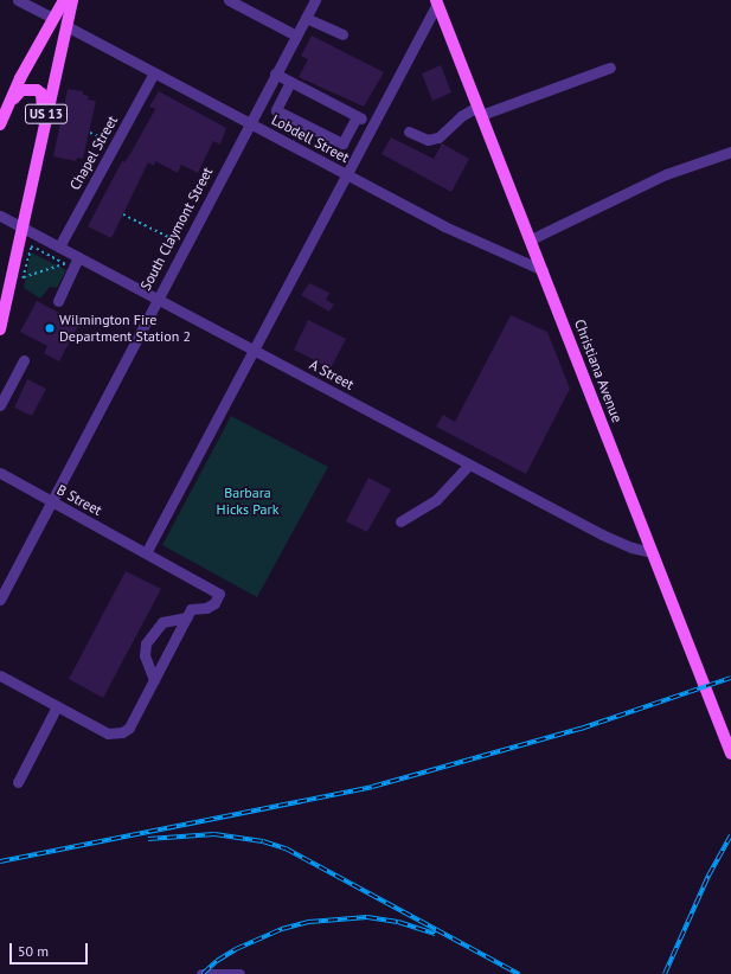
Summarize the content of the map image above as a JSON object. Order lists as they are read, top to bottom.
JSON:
{
  "streets": {
    "main road": ["US 13", "Christiana Avenue"],
    "street": [
      "Lobdell Street",
      "Chapel Street",
      "South Claymont Street",
      "A Street",
      "B Street"
    ]
  },
  "crossings": [
    ["US 13", "Lobdell Street"],
    ["US 13", "A Street"],
    ["Lobdell Street", "Chapel Street"],
    ["Lobdell Street", "South Claymont Street"],
    ["Lobdell Street", "Christiana Avenue"],
    ["Chapel Street", "A Street"],
    ["South Claymont Street", "A Street"],
    ["South Claymont Street", "B Street"],
    ["Christiana Avenue", "A Street"]
  ],
  "parks": ["Barbara Hicks Park"],
  "places": ["Wilmington Fire Department Station 2"],
  "scale_bar": "50 m"
}
